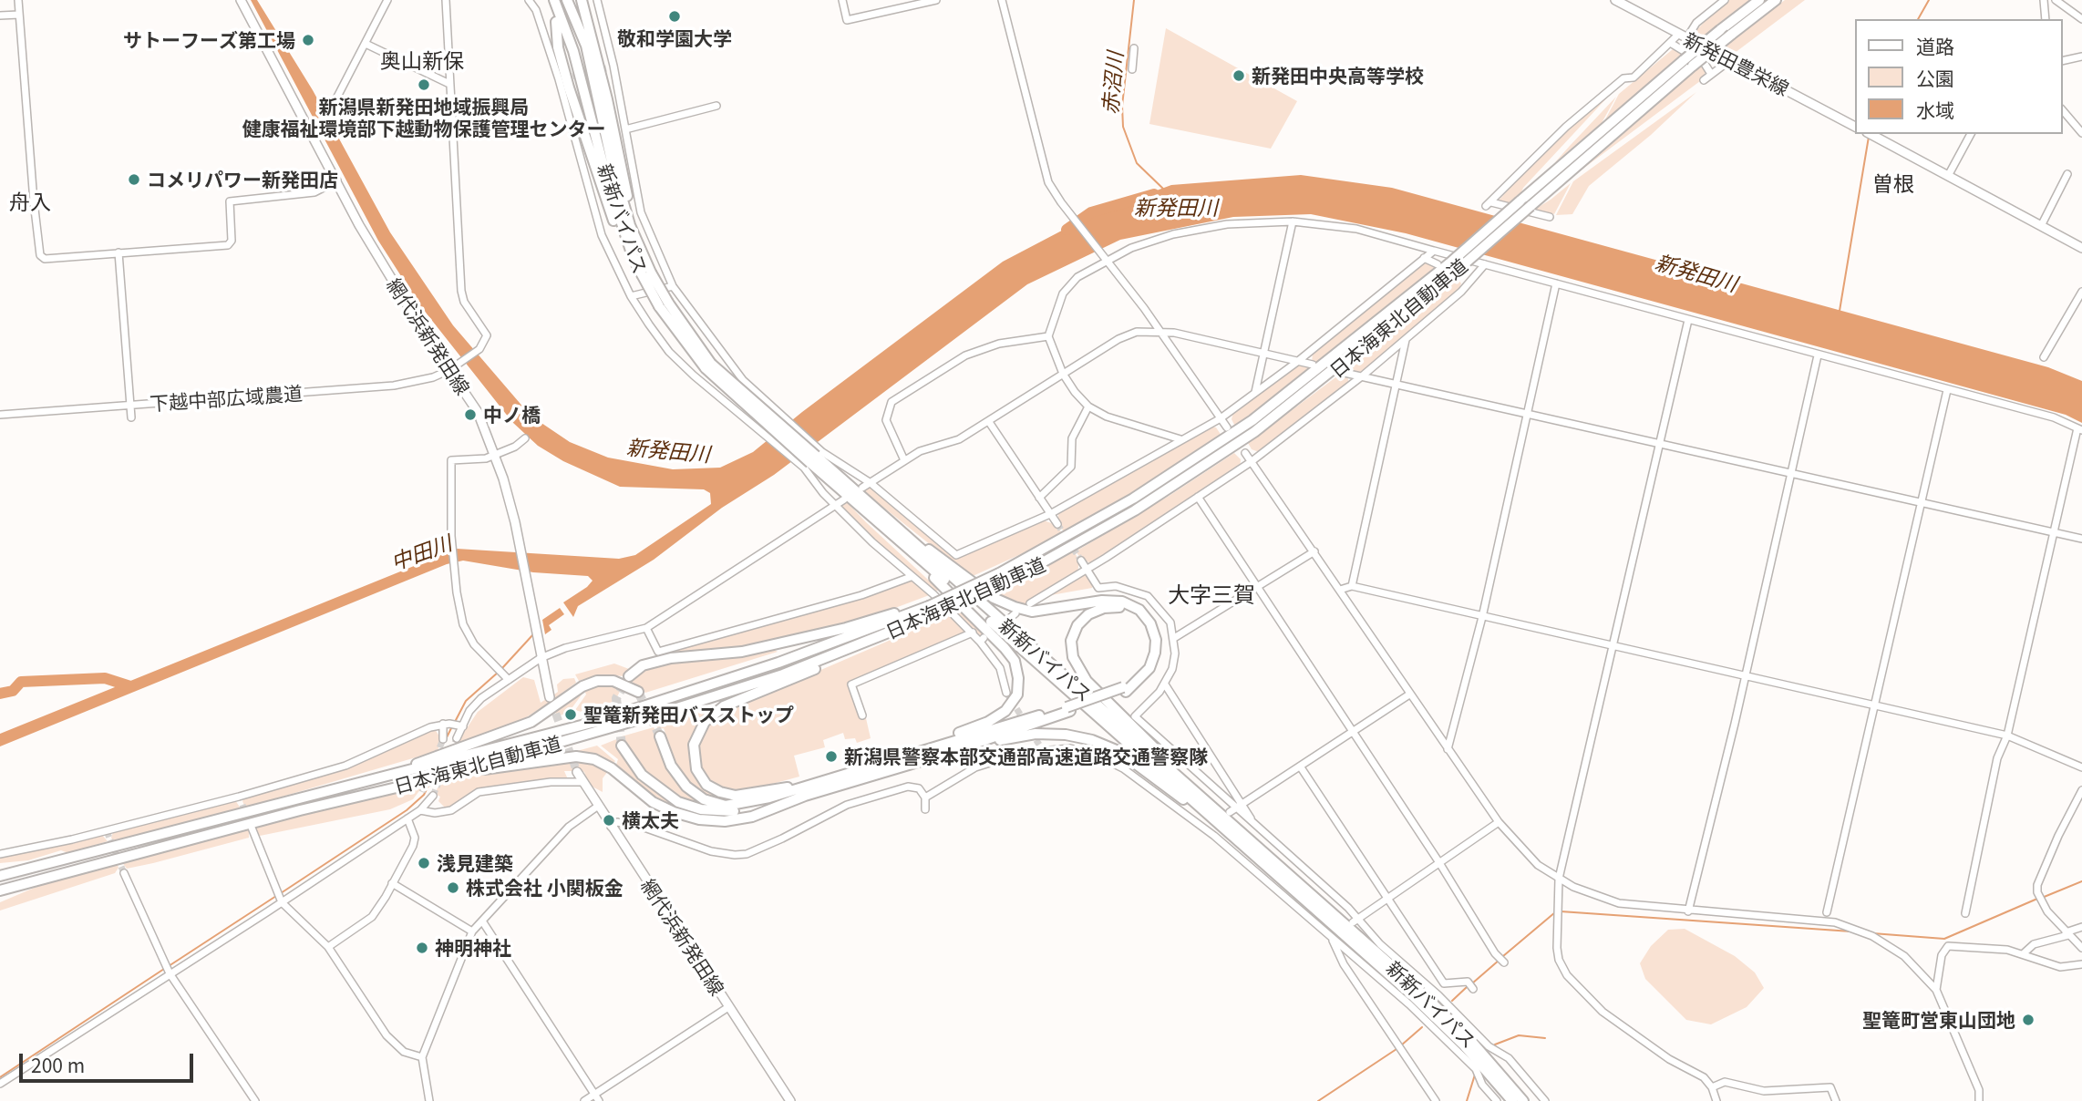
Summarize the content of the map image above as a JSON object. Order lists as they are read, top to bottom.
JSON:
{
  "streets": {
    "highway": ["新新バイパス", "日本海東北自動車道"],
    "main road": ["新発田豊栄線", "網代浜新発田線"],
    "street": ["下越中部広域農道"]
  },
  "crossings": [
    ["網代浜新発田線", "下越中部広域農道"]
  ],
  "districts": [
    "奥山新保",
    "曽根",
    "舟入",
    "大字三賀"
  ],
  "water": ["赤沼川", "新発田川", "中田川"],
  "places": [
    "敬和学園大学",
    "サトーフーズ第工場",
    "新発田中央高等学校",
    "新潟県新発田地域振興局 健康福祉環境部下越動物保護管理センター",
    "コメリパワー新発田店",
    "中ノ橋",
    "聖篭新発田バスストップ",
    "新潟県警察本部交通部高速道路交通警察隊",
    "横太夫",
    "浅見建築",
    "株式会社 小関板金",
    "神明神社",
    "聖篭町営東山団地"
  ],
  "legend": ["道路", "公園", "水域"],
  "scale_bar": "200 m"
}
